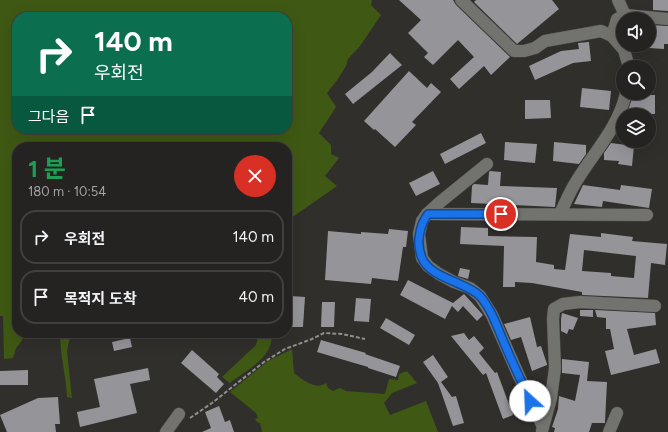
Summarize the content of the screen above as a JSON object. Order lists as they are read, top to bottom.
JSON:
{
  "page": {
    "turn": ["140 m", "우회전"],
    "then": "그다음",
    "heading": ["1 분", "180 m · 10:54"],
    "list": [
      {
        "name": "우회전",
        "value": "140 m"
      },
      {
        "name": "목적지 도착",
        "value": "40 m"
      }
    ]
  }
}
